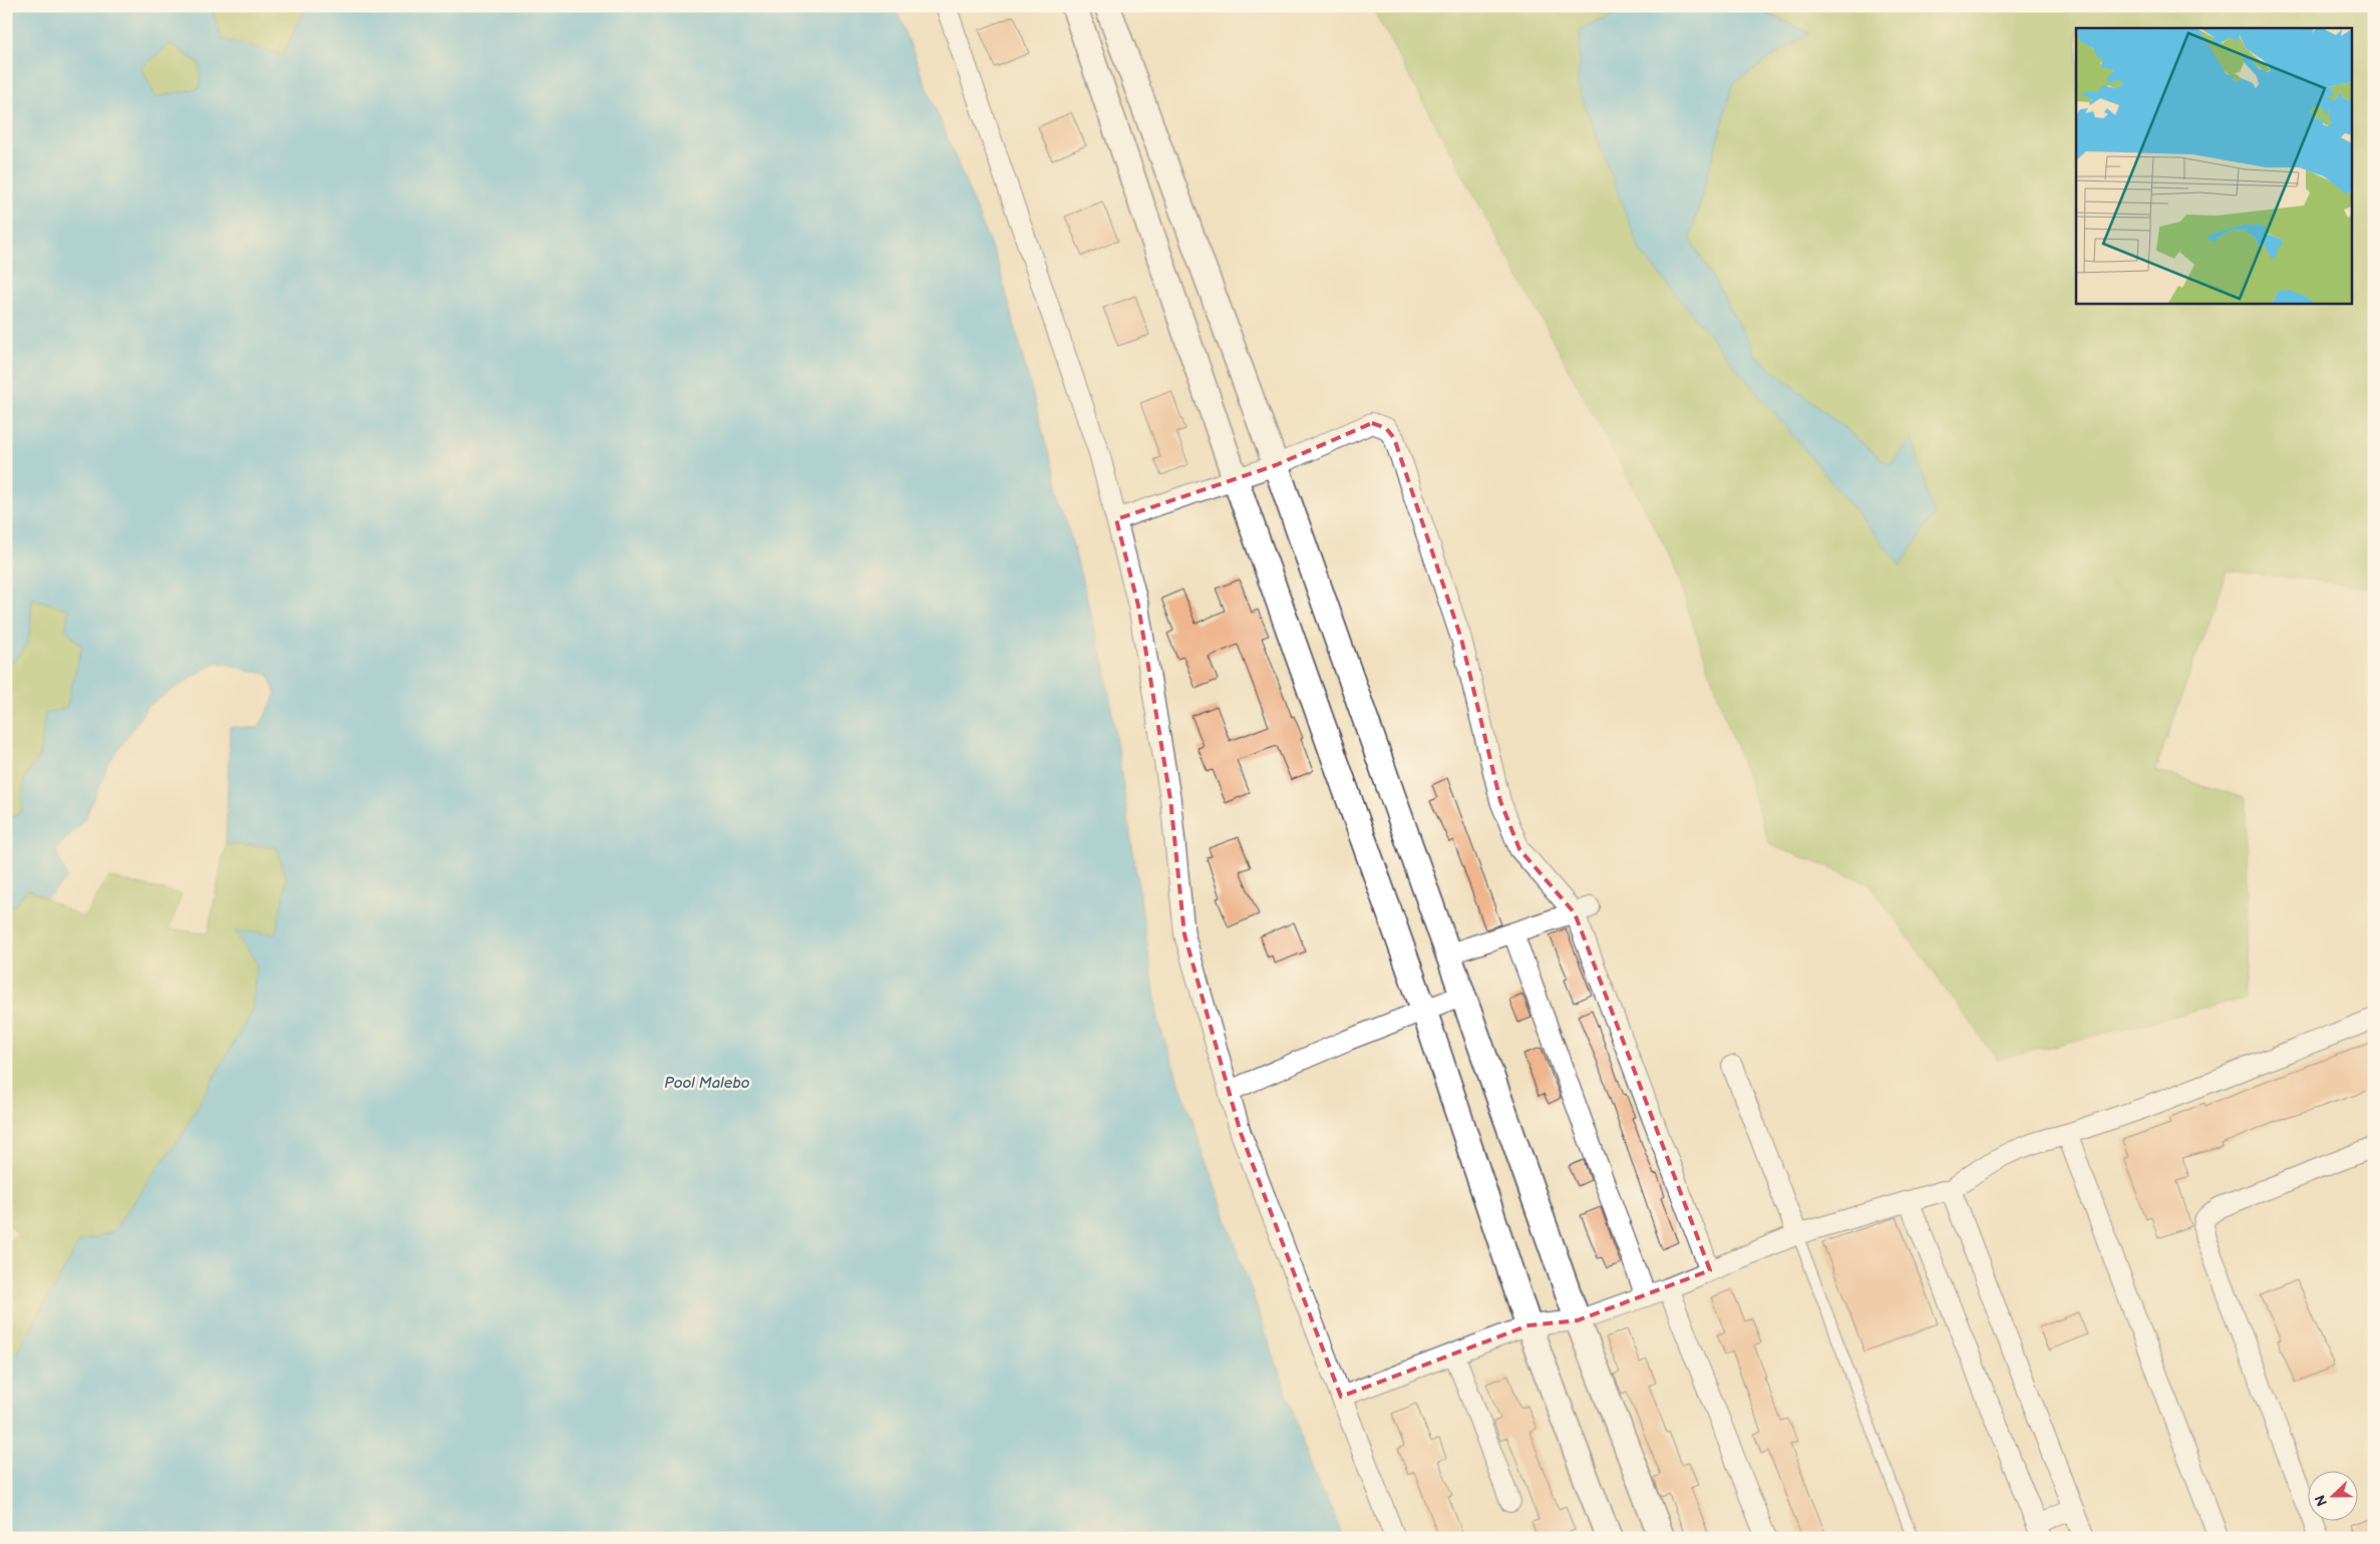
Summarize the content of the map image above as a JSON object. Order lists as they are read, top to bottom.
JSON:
{
  "water": ["Pool Malebo"],
  "north": "left"
}
